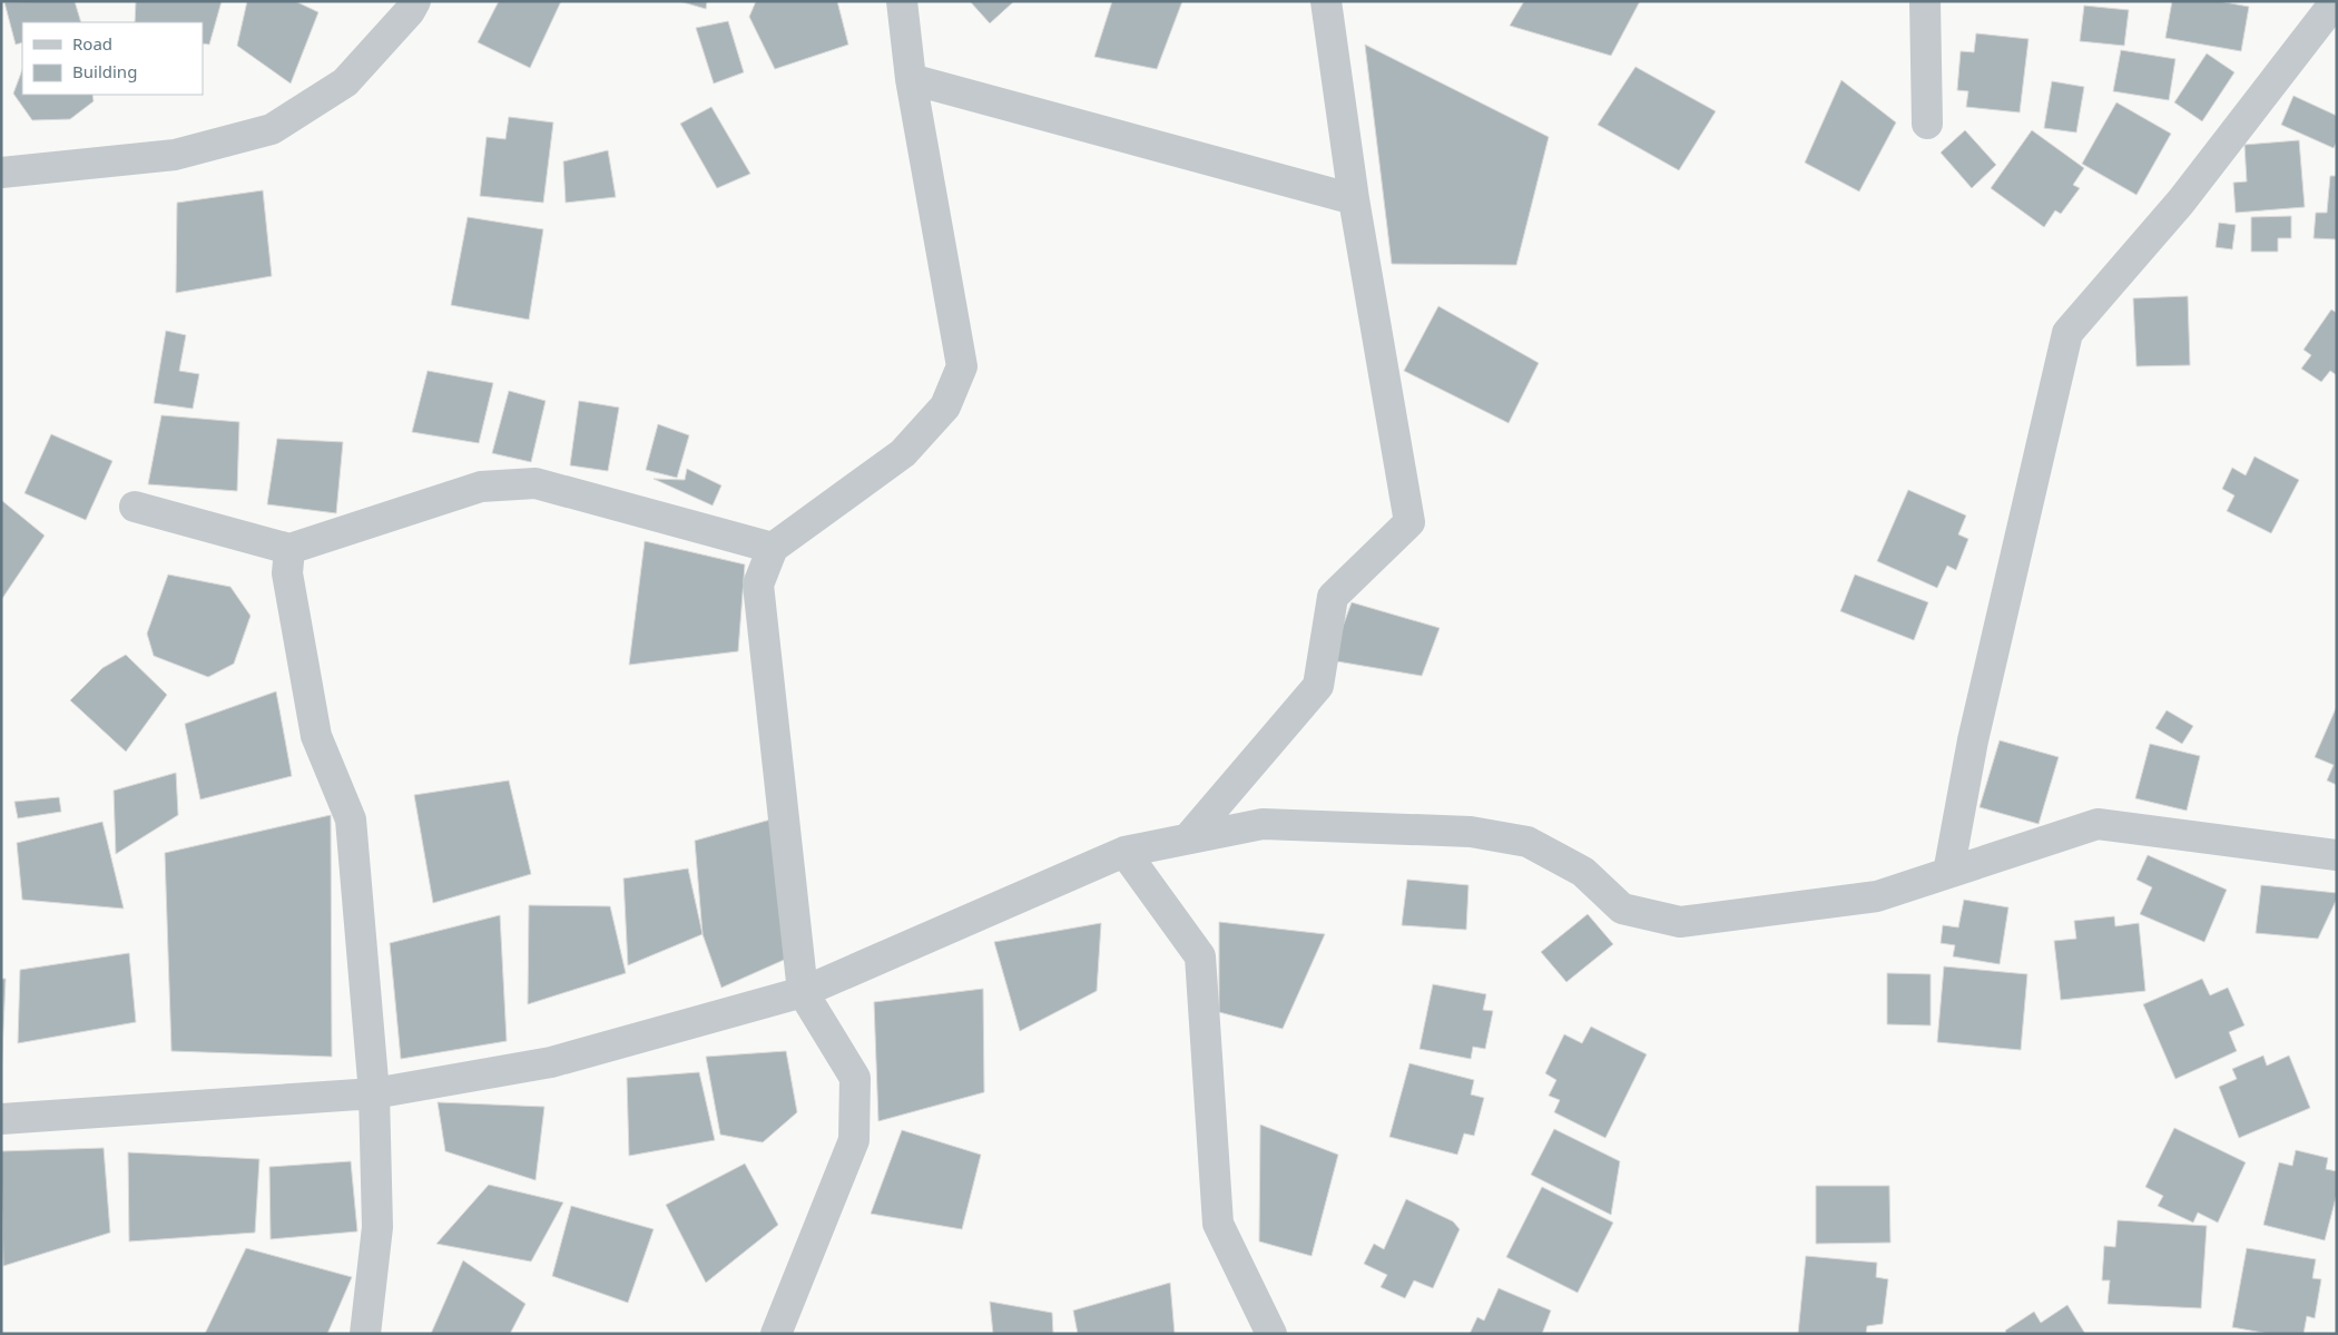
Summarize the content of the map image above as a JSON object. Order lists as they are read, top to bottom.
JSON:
{
  "legend": ["Road", "Building"]
}
